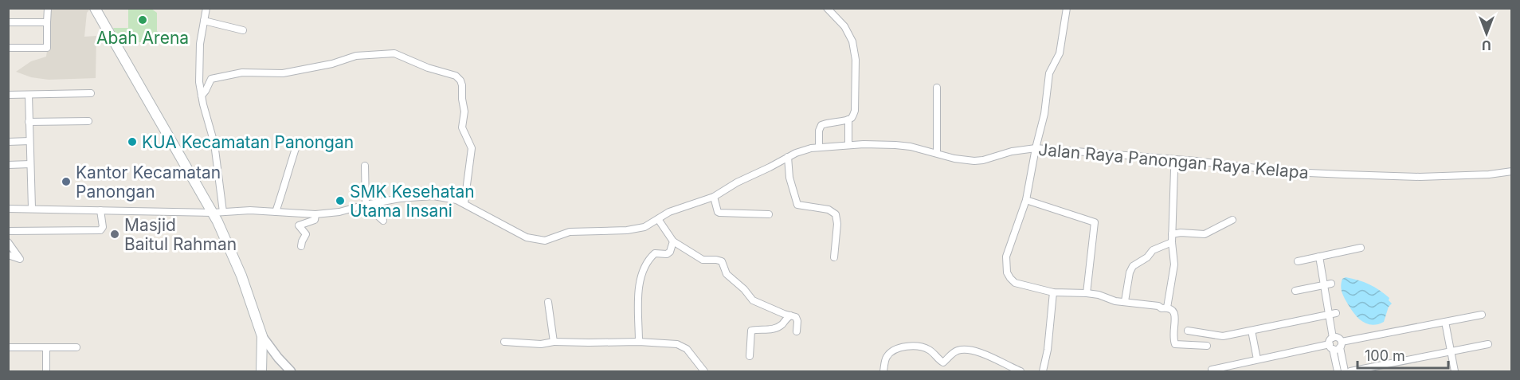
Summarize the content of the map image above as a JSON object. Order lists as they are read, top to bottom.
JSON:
{
  "streets": {
    "street": ["Jalan Raya Panongan Raya Kelapa"]
  },
  "places": [
    "Abah Arena",
    "KUA Kecamatan Panongan",
    "Kantor Kecamatan Panongan",
    "SMK Kesehatan Utama Insani",
    "Masjid Baitul Rahman"
  ],
  "scale_bar": "100 m",
  "north": "bottom"
}
